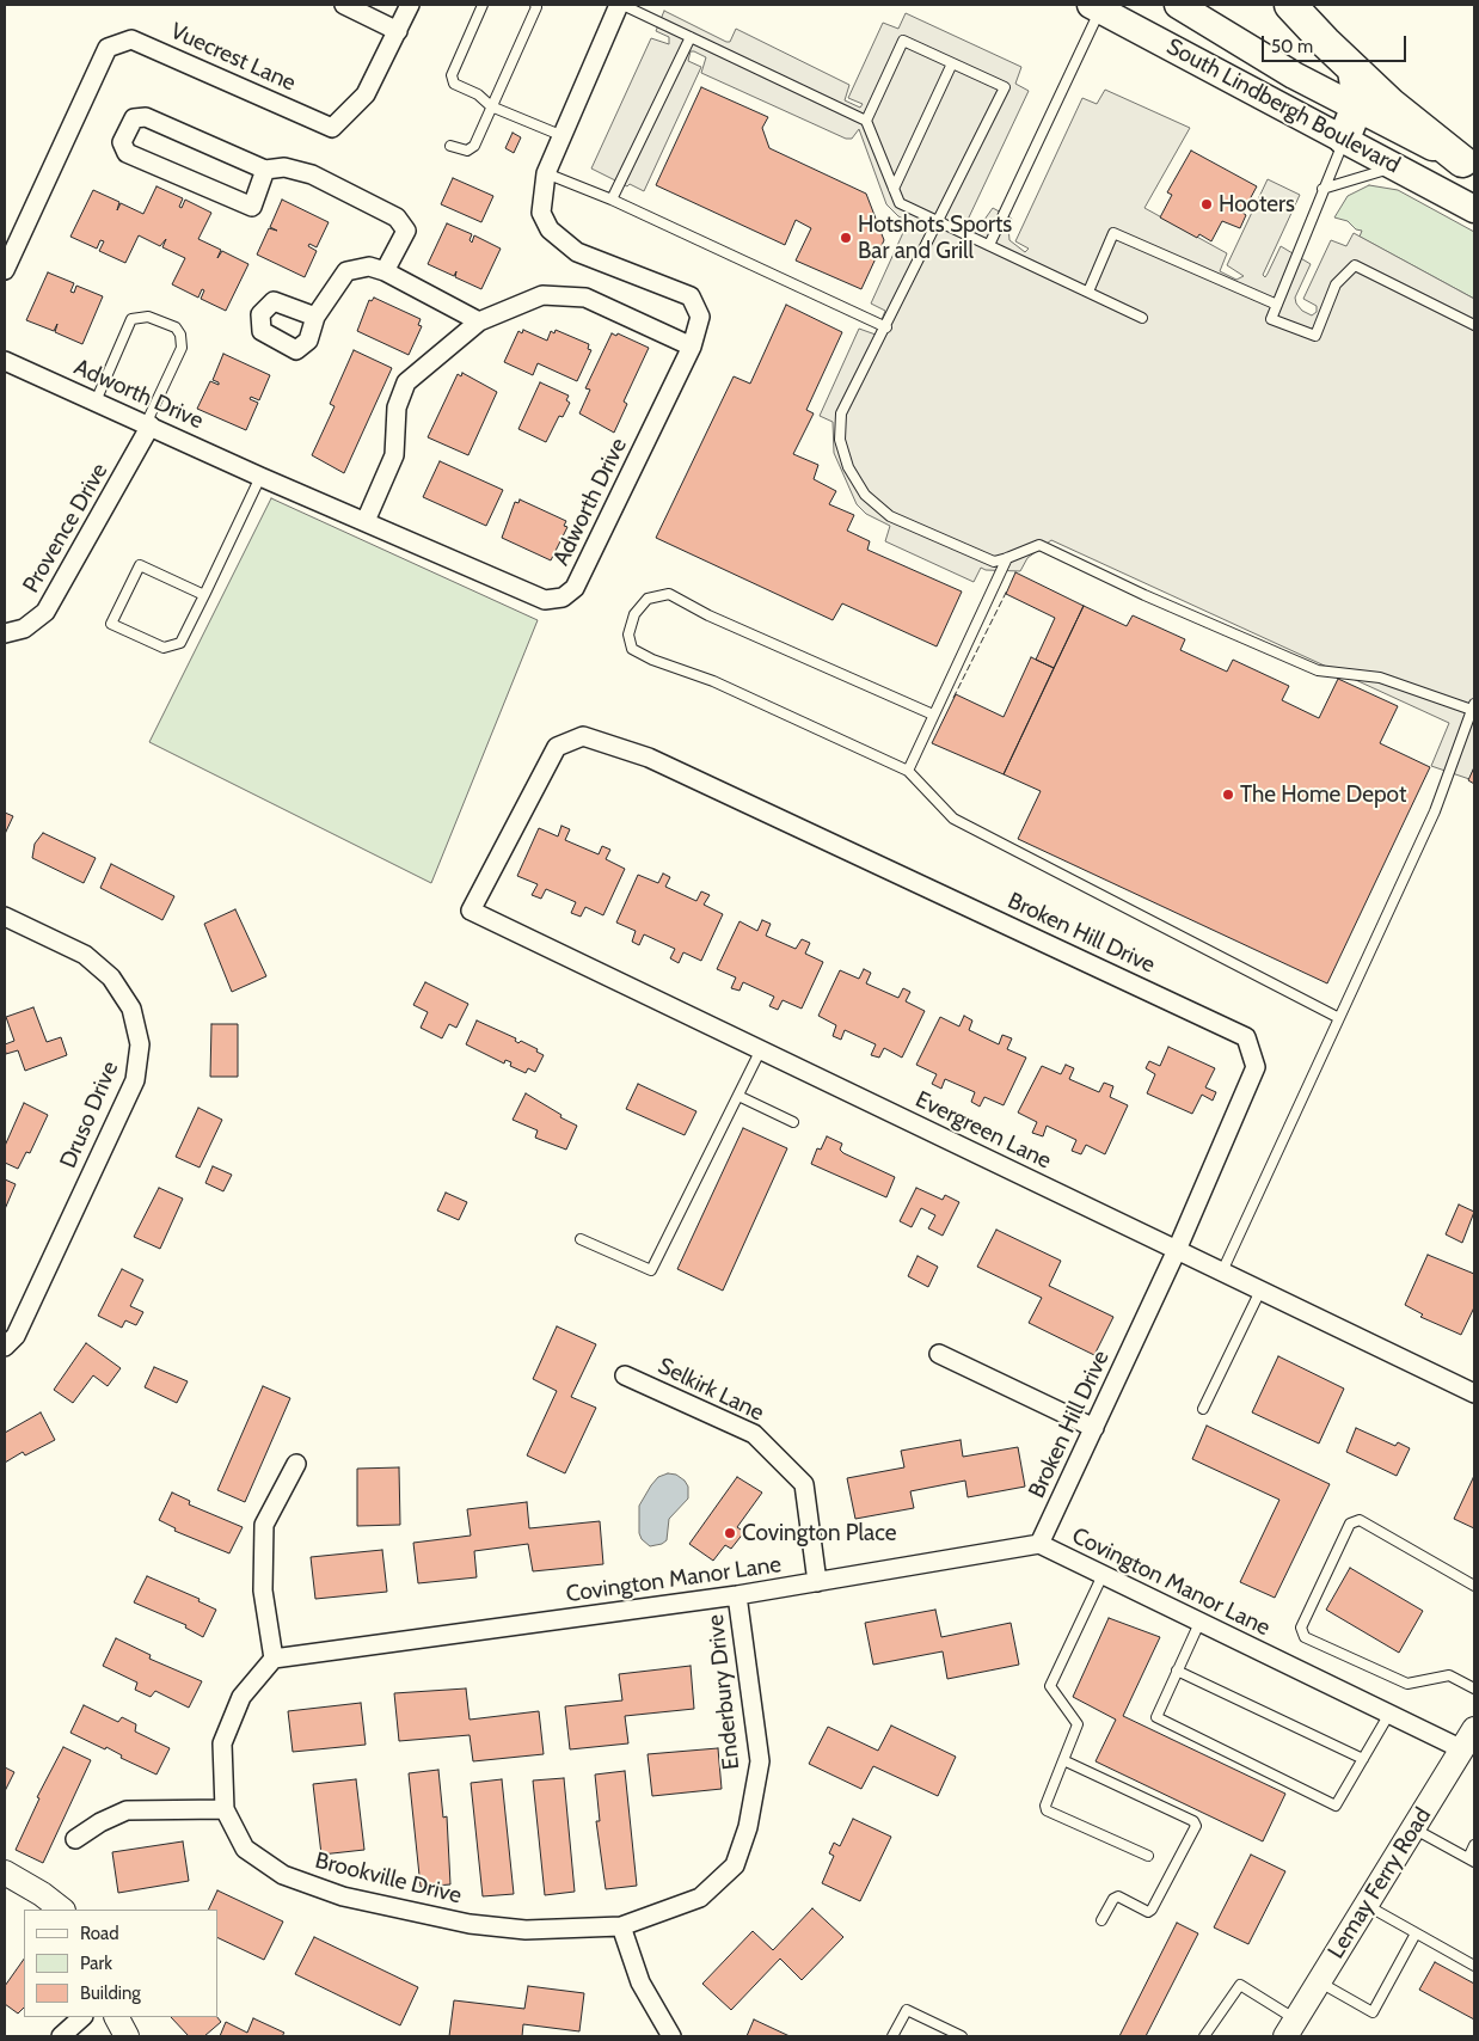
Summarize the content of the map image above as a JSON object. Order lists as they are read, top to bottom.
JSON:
{
  "streets": {
    "main road": ["South Lindbergh Boulevard", "Lemay Ferry Road"],
    "street": [
      "Vuecrest Lane",
      "Adworth Drive",
      "Provence Drive",
      "Broken Hill Drive",
      "Druso Drive",
      "Evergreen Lane",
      "Selkirk Lane",
      "Covington Manor Lane",
      "Enderbury Drive",
      "Brookville Drive"
    ]
  },
  "crossings": [
    ["Adworth Drive", "Provence Drive"],
    ["Broken Hill Drive", "Evergreen Lane"],
    ["Broken Hill Drive", "Covington Manor Lane"],
    ["Selkirk Lane", "Covington Manor Lane"],
    ["Covington Manor Lane", "Enderbury Drive"],
    ["Covington Manor Lane", "Brookville Drive"],
    ["Covington Manor Lane", "Lemay Ferry Road"],
    ["Enderbury Drive", "Brookville Drive"]
  ],
  "places": [
    "Hooters",
    "Hotshots Sports Bar and Grill",
    "The Home Depot",
    "Covington Place"
  ],
  "legend": ["Road", "Park", "Building"],
  "scale_bar": "50 m"
}
